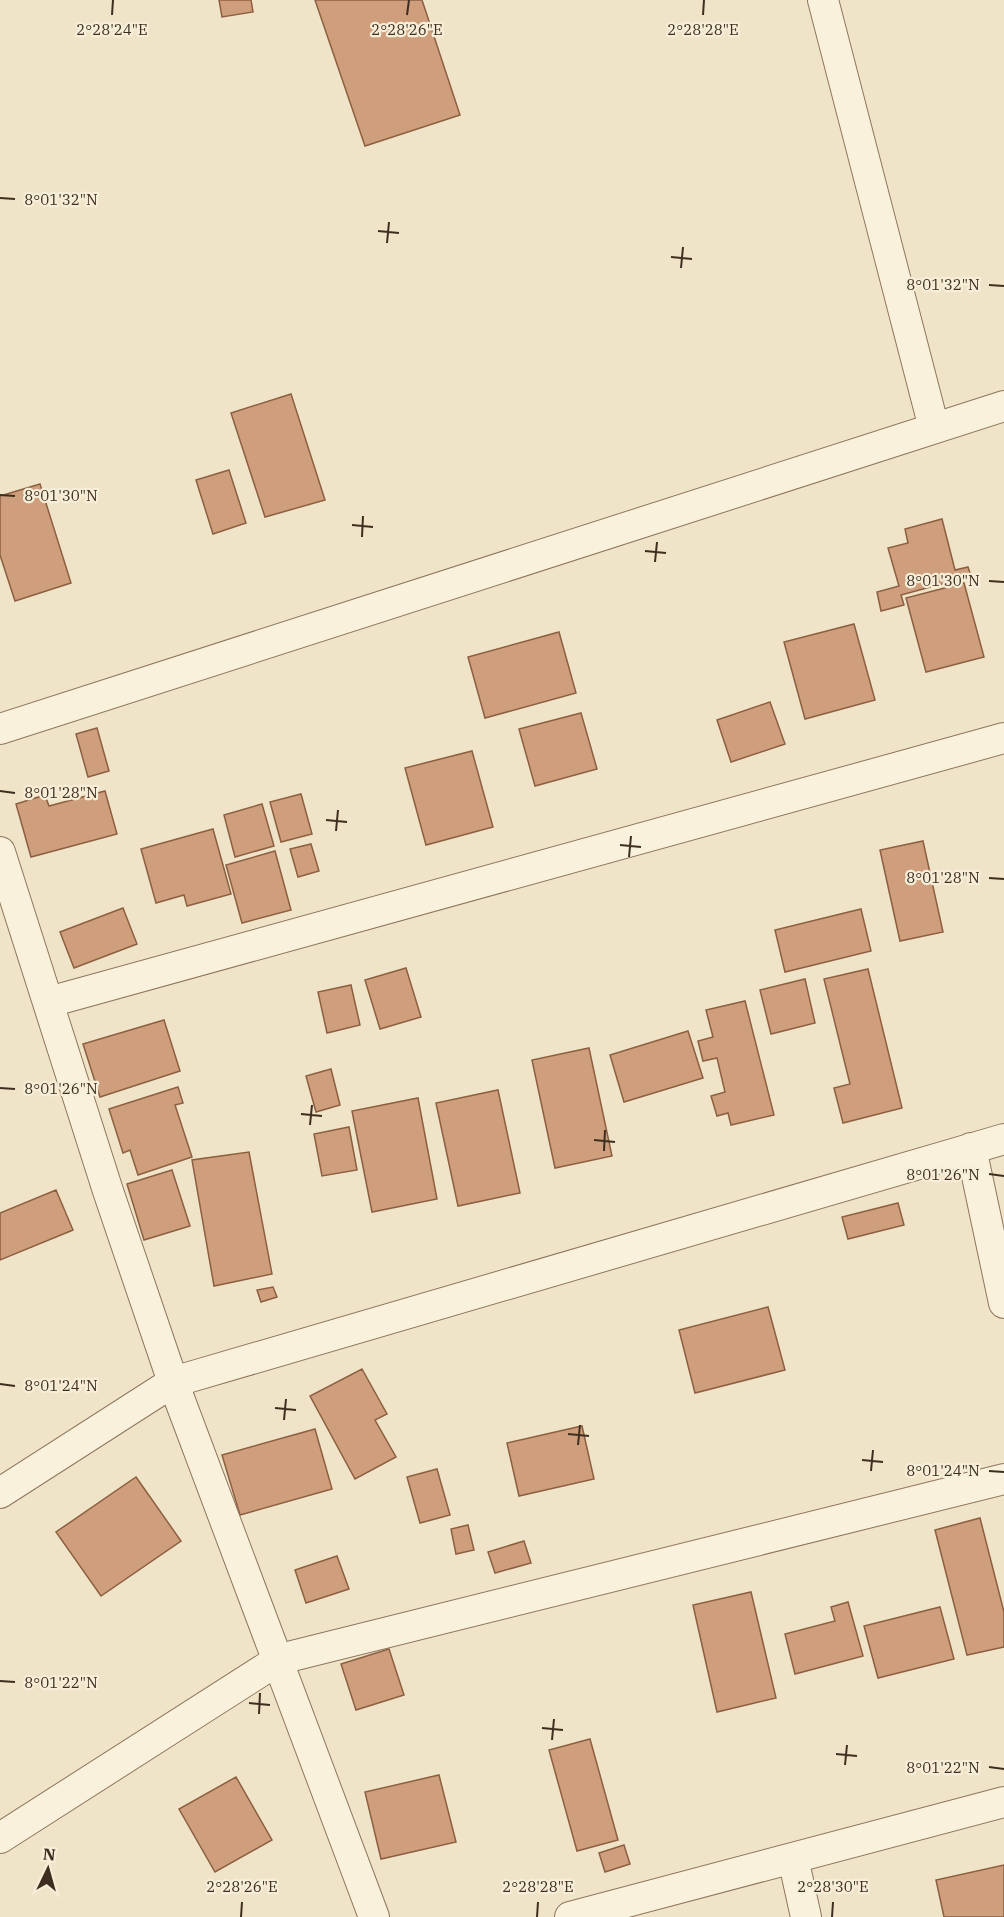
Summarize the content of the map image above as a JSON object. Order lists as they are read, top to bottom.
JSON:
{
  "north": "top",
  "coordinates": [
    "2°28'24\"E",
    "2°28'26\"E",
    "2°28'28\"E",
    "8°01'32\"N",
    "8°01'30\"N",
    "8°01'28\"N",
    "8°01'26\"N",
    "8°01'24\"N",
    "8°01'22\"N",
    "2°28'30\"E"
  ]
}
